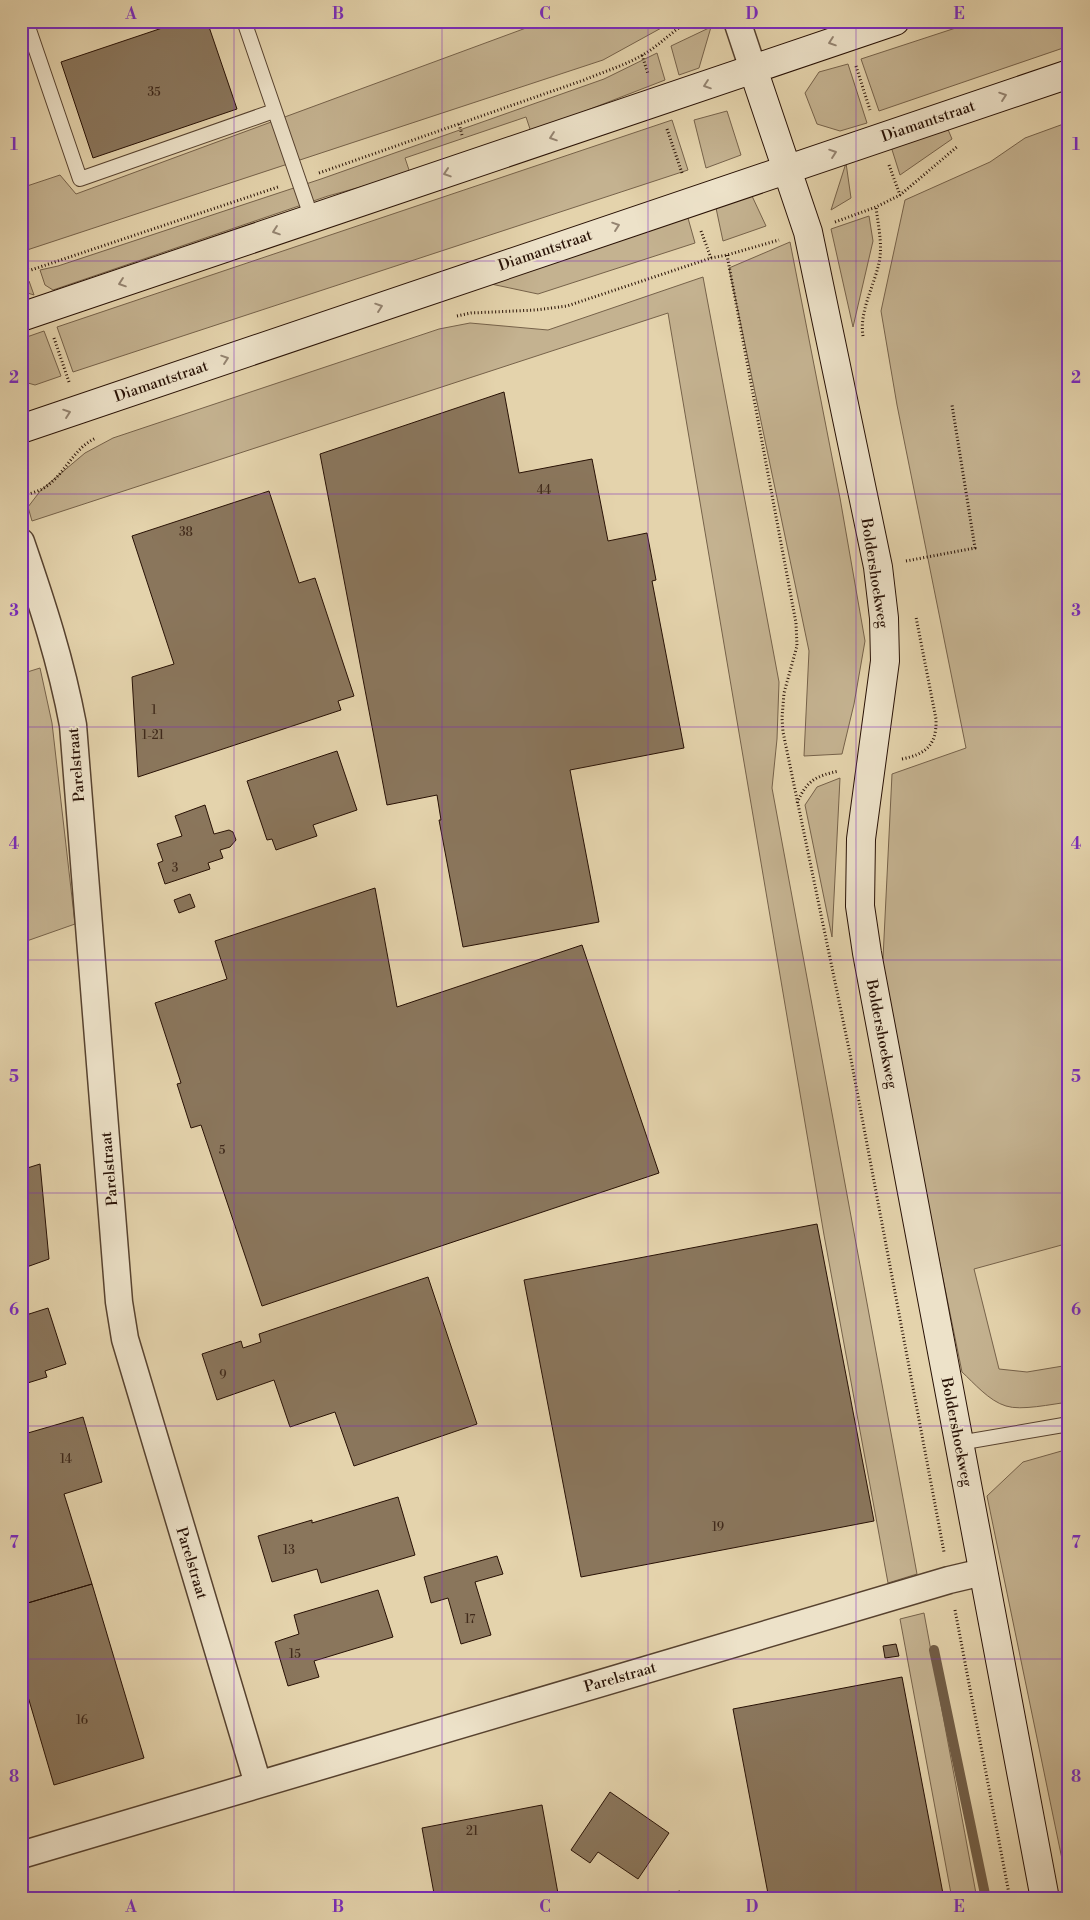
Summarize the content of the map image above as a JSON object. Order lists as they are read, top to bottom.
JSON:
{
  "streets": {
    "main road": ["Diamantstraat", "Boldershoekweg"],
    "street": ["Parelstraat"]
  },
  "crossings": [
    ["Diamantstraat", "Boldershoekweg"],
    ["Boldershoekweg", "Parelstraat"]
  ],
  "house_numbers": [
    "35",
    "44",
    "38",
    "1",
    "1-21",
    "3",
    "5",
    "9",
    "14",
    "19",
    "13",
    "17",
    "15",
    "16",
    "21"
  ],
  "grid": {
    "columns": [
      "A",
      "B",
      "C",
      "D",
      "E"
    ],
    "rows": [
      "1",
      "2",
      "3",
      "4",
      "5",
      "6",
      "7",
      "8"
    ]
  }
}
